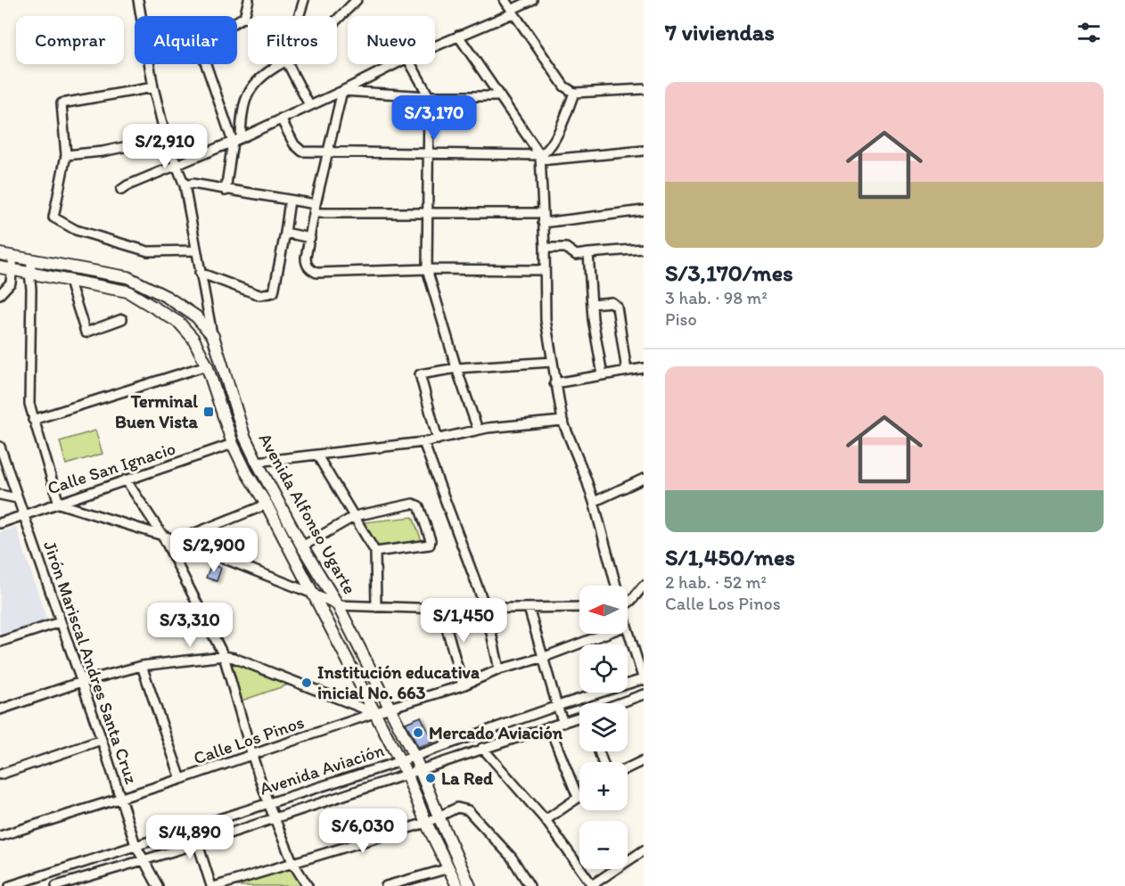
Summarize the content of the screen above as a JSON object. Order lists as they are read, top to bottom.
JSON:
{
  "streets": {
    "main road": ["Avenida Alfonso Ugarte"],
    "street": [
      "Calle San Ignacio",
      "Jirón Mariscal Andres Santa Cruz",
      "Calle Los Pinos",
      "Avenida Aviación"
    ]
  },
  "crossings": [
    ["Calle San Ignacio", "Avenida Alfonso Ugarte"],
    ["Calle San Ignacio", "Jirón Mariscal Andres Santa Cruz"],
    ["Avenida Alfonso Ugarte", "Calle Los Pinos"],
    ["Avenida Alfonso Ugarte", "Avenida Aviación"],
    ["Jirón Mariscal Andres Santa Cruz", "Calle Los Pinos"],
    ["Jirón Mariscal Andres Santa Cruz", "Avenida Aviación"]
  ],
  "places": {
    "transit": ["Terminal Buen Vista"],
    "other": ["Institución educativa inicial No. 663", "Mercado Aviación", "La Red"]
  },
  "north": "left",
  "page": {
    "heading": "7 viviendas",
    "chip": [
      "Comprar",
      "Alquilar",
      "Filtros",
      "Nuevo"
    ],
    "list": [
      {
        "name": "S/3,170/mes",
        "note": "3 hab. · 98 m² · Piso"
      },
      {
        "name": "S/1,450/mes",
        "note": "2 hab. · 52 m² · Calle Los Pinos"
      }
    ],
    "price": [
      "S/3,170",
      "S/2,910",
      "S/2,900",
      "S/1,450",
      "S/3,310",
      "S/6,030",
      "S/4,890"
    ],
    "map_buttons": ["+", "−"]
  }
}
